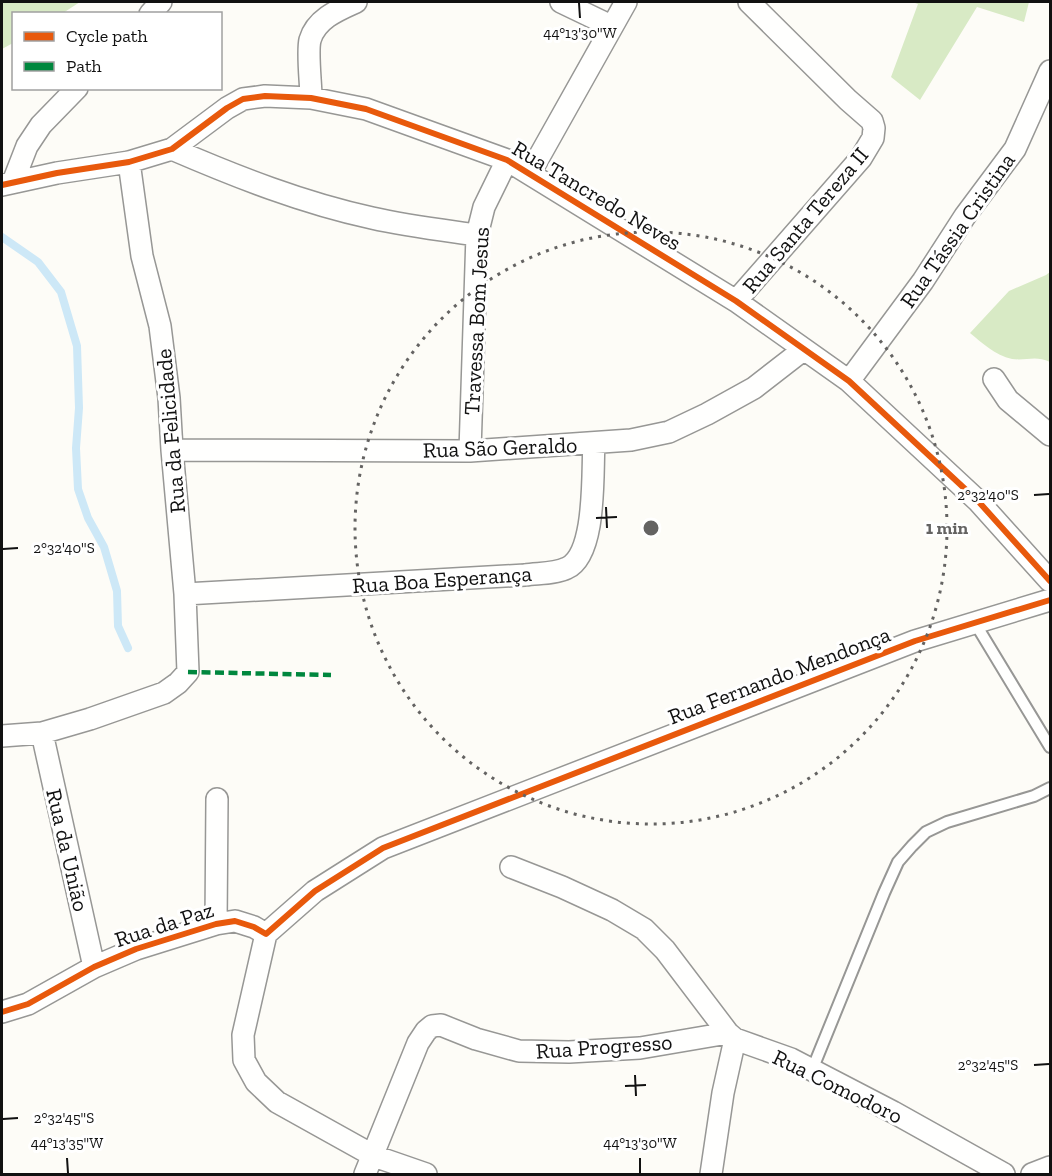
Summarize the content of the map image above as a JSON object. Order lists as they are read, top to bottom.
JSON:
{
  "streets": {
    "street": [
      "Rua Tancredo Neves",
      "Rua Santa Tereza II",
      "Rua Tássia Cristina",
      "Travessa Bom Jesus",
      "Rua da Felicidade",
      "Rua São Geraldo",
      "Rua Boa Esperança",
      "Rua Fernando Mendonça",
      "Rua da União",
      "Rua da Paz",
      "Rua Progresso",
      "Rua Comodoro"
    ]
  },
  "crossings": [
    ["Rua Tancredo Neves", "Rua Santa Tereza II"],
    ["Rua Tancredo Neves", "Rua Tássia Cristina"],
    ["Rua Tancredo Neves", "Travessa Bom Jesus"],
    ["Rua Tancredo Neves", "Rua da Felicidade"],
    ["Rua Tancredo Neves", "Rua São Geraldo"],
    ["Travessa Bom Jesus", "Rua São Geraldo"],
    ["Rua da Felicidade", "Rua São Geraldo"],
    ["Rua da Felicidade", "Rua Boa Esperança"],
    ["Rua da Felicidade", "Rua da União"],
    ["Rua São Geraldo", "Rua Boa Esperança"],
    ["Rua Fernando Mendonça", "Rua da Paz"],
    ["Rua da União", "Rua da Paz"],
    ["Rua Progresso", "Rua Comodoro"]
  ],
  "legend": ["Cycle path", "Path"],
  "coordinates": [
    "44°13'30\"W",
    "2°32'40\"S",
    "2°32'45\"S",
    "44°13'35\"W"
  ],
  "rings": ["1 min"]
}
